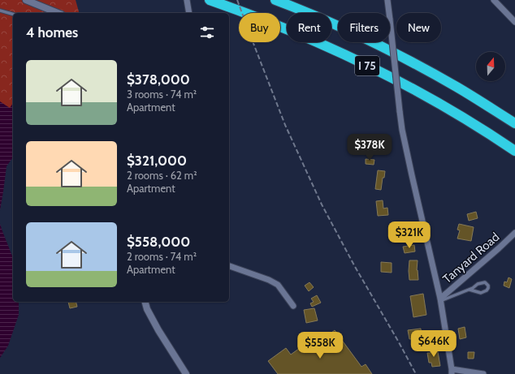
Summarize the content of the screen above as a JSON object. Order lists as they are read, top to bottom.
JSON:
{
  "streets": {
    "highway": ["I 75"],
    "street": ["Tanyard Road"]
  },
  "north": "top",
  "page": {
    "chip": [
      "Buy",
      "Rent",
      "Filters",
      "New"
    ],
    "heading": "4 homes",
    "list": [
      {
        "name": "$378,000",
        "note": "3 rooms · 74 m² · Apartment"
      },
      {
        "name": "$321,000",
        "note": "2 rooms · 62 m² · Apartment"
      },
      {
        "name": "$558,000",
        "note": "2 rooms · 74 m² · Apartment"
      }
    ],
    "price": [
      "$378K",
      "$321K",
      "$646K",
      "$558K"
    ]
  }
}
